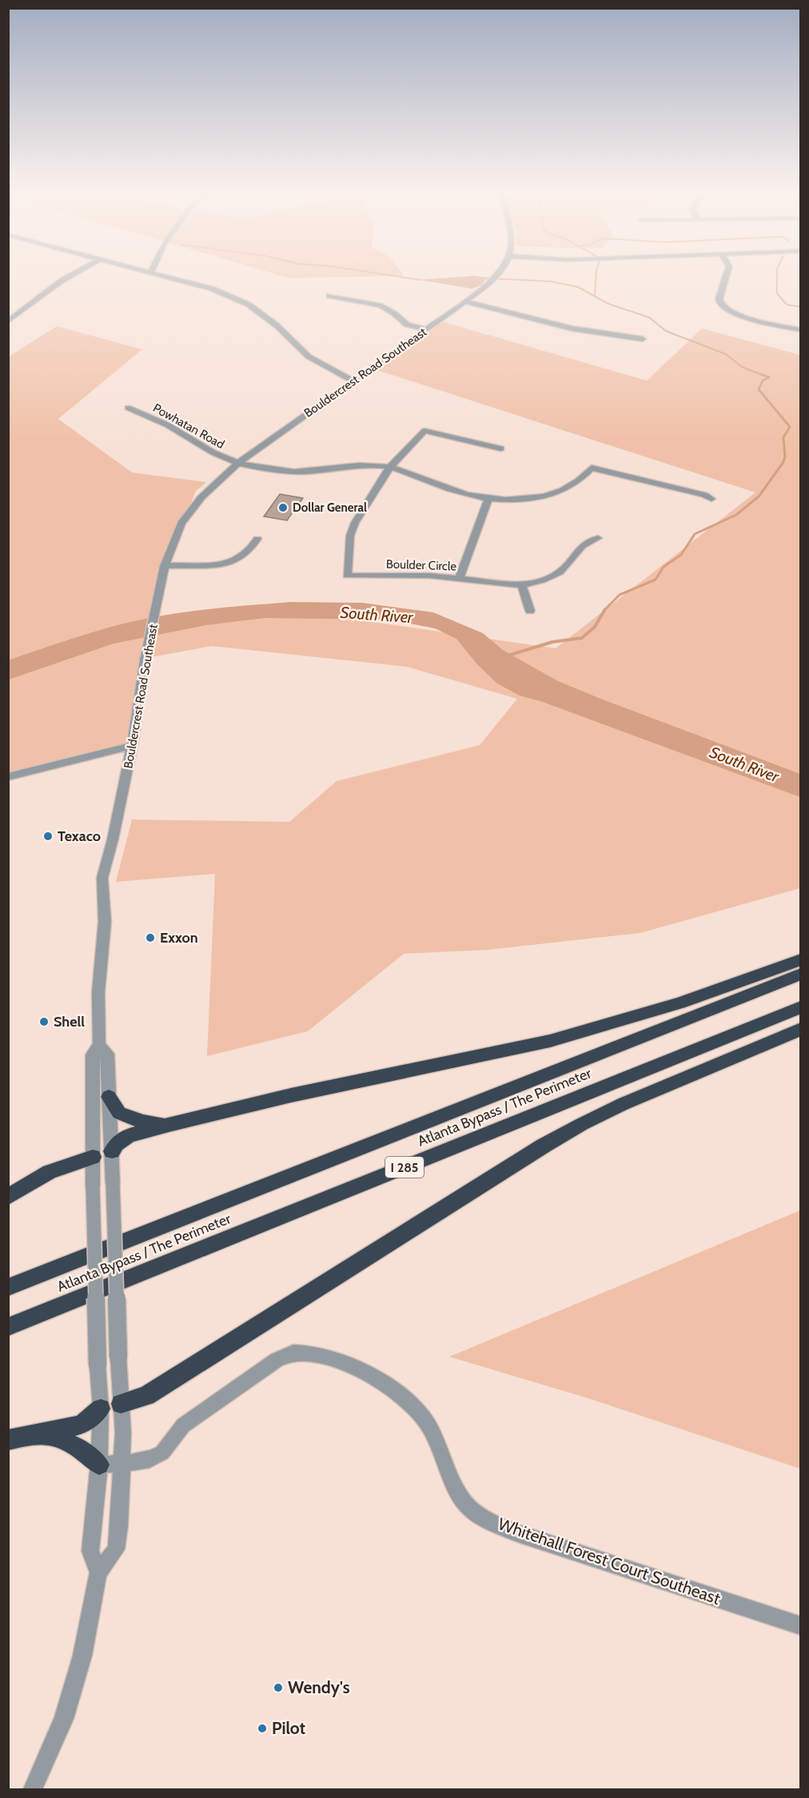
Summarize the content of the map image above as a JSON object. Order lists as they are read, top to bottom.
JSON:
{
  "streets": {
    "highway": ["Atlanta Bypass / The Perimeter", "I 285"],
    "street": [
      "Bouldercrest Road Southeast",
      "Powhatan Road",
      "Boulder Circle",
      "Whitehall Forest Court Southeast"
    ]
  },
  "crossings": [
    ["Bouldercrest Road Southeast", "Powhatan Road"],
    ["Bouldercrest Road Southeast", "Whitehall Forest Court Southeast"],
    ["Powhatan Road", "Boulder Circle"]
  ],
  "water": ["South River"],
  "places": [
    "Dollar General",
    "Texaco",
    "Exxon",
    "Shell",
    "Wendy's",
    "Pilot"
  ]
}
